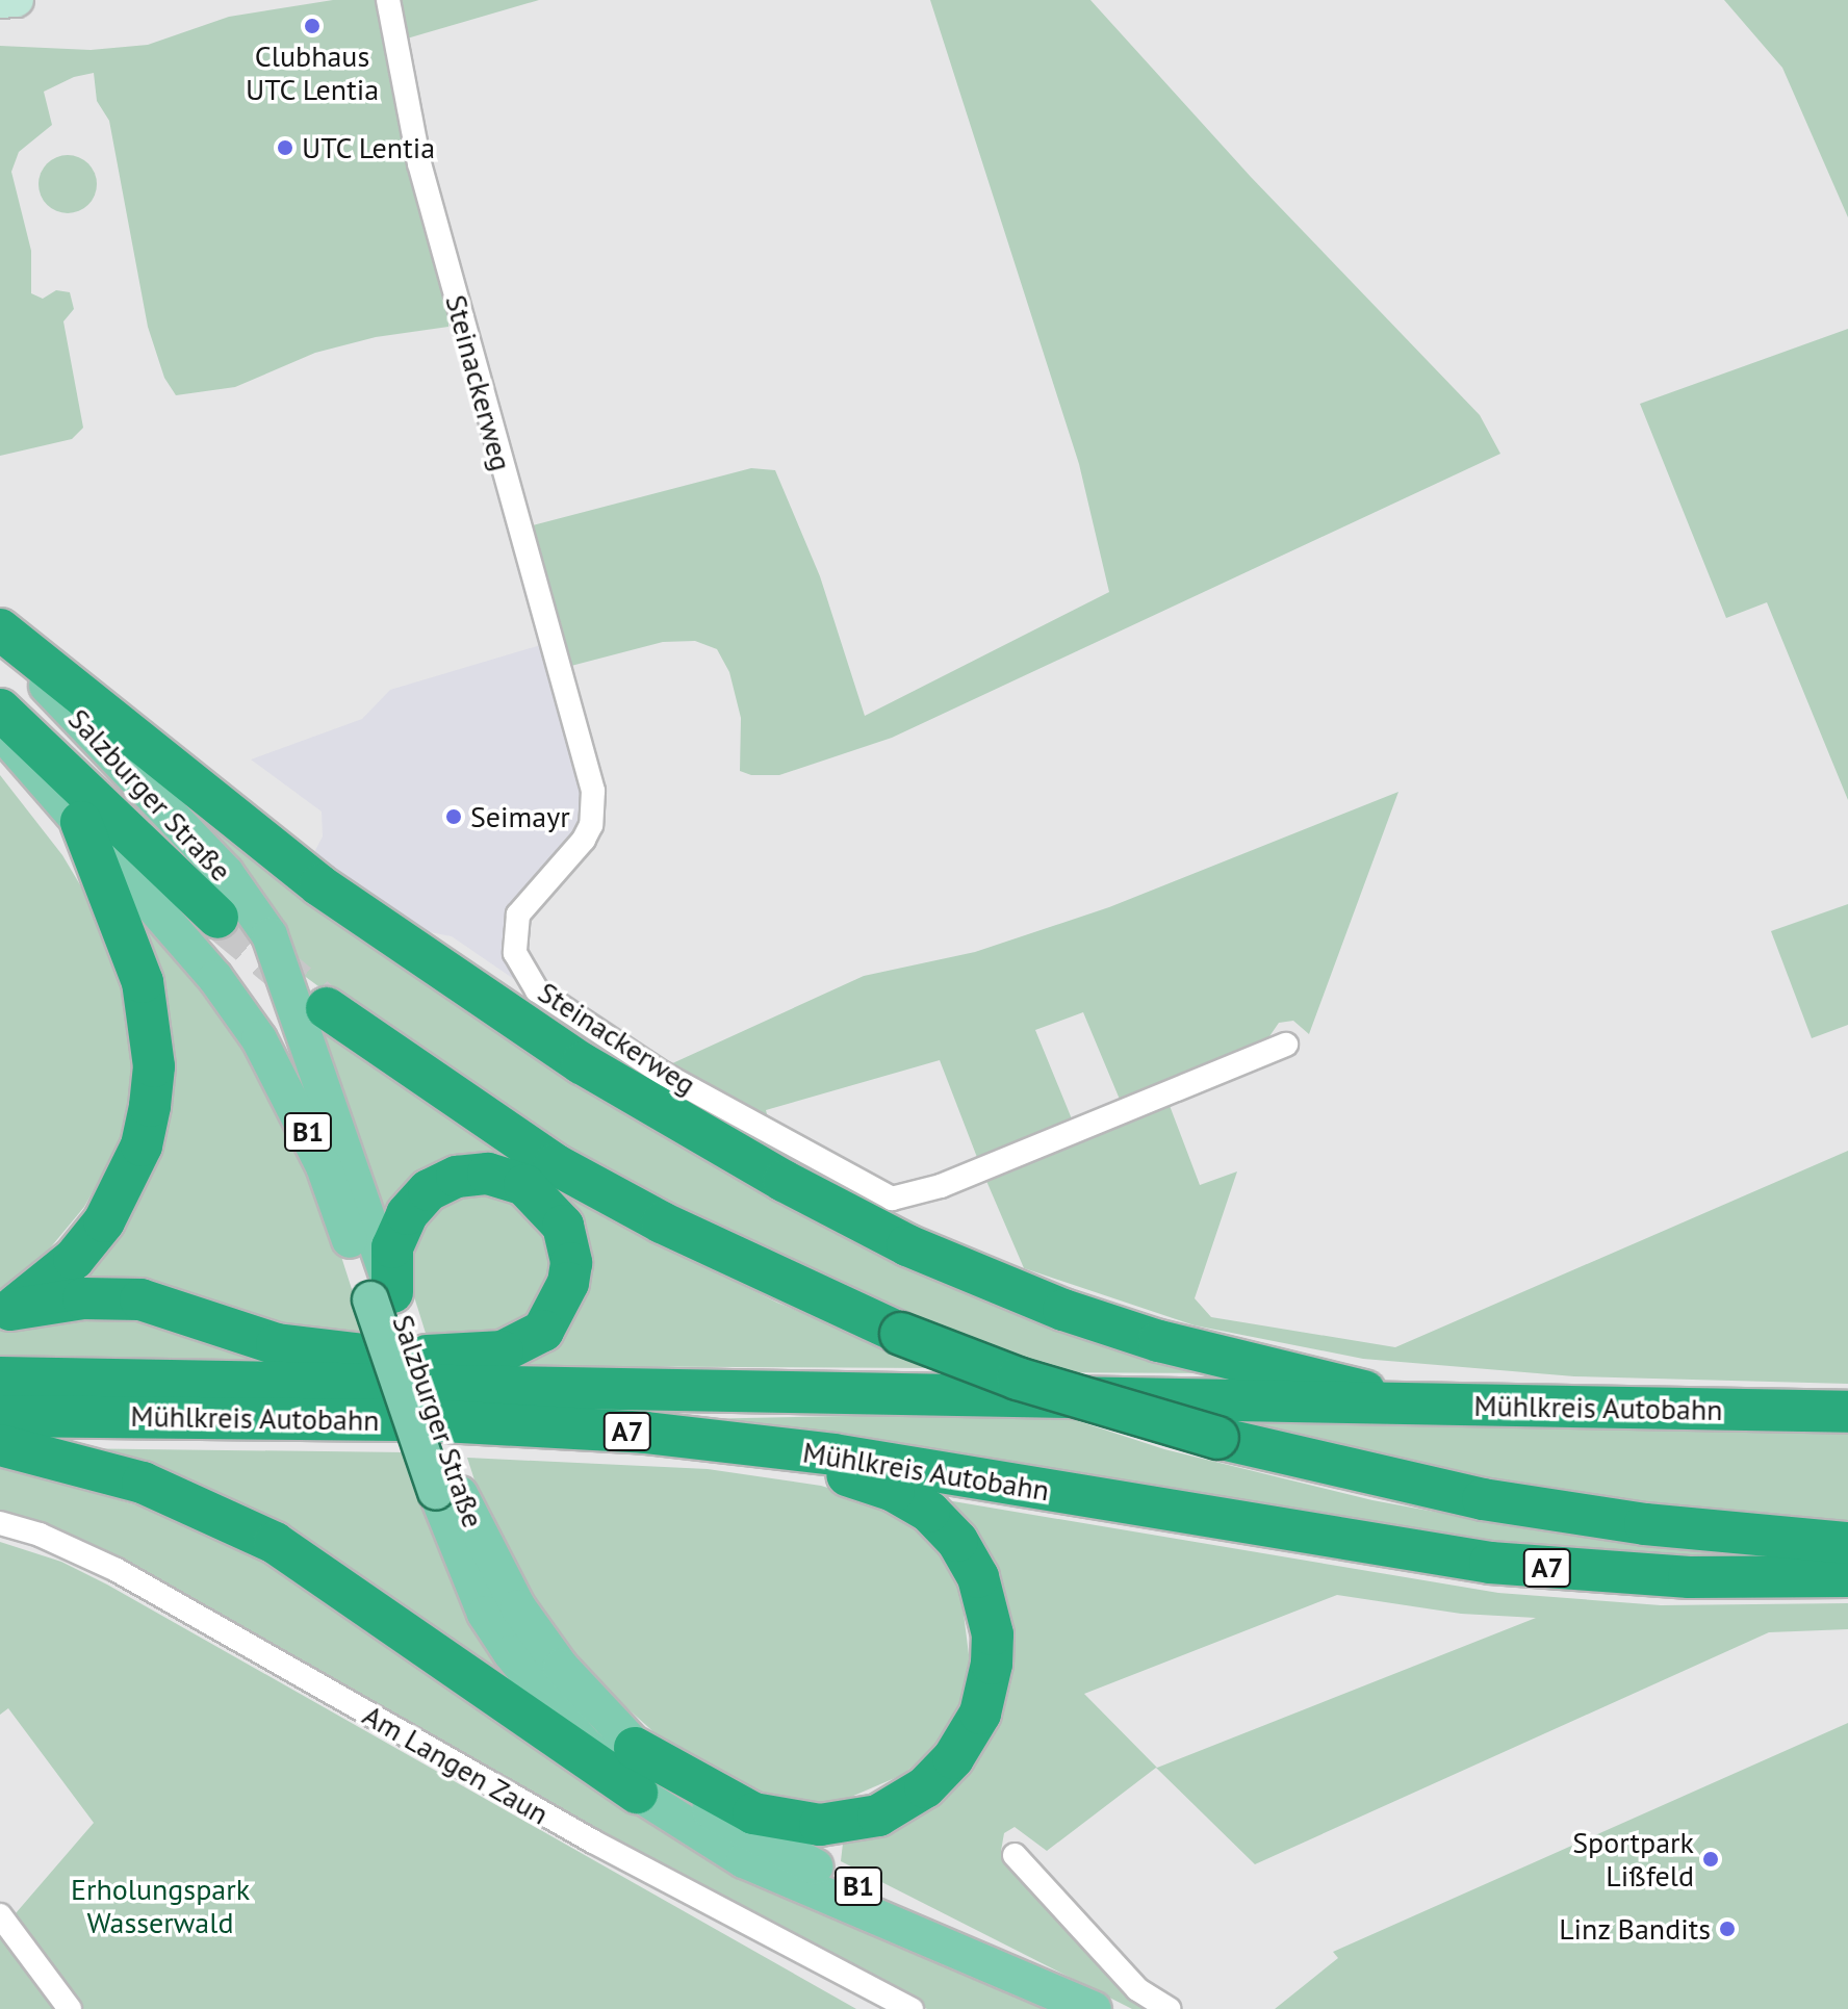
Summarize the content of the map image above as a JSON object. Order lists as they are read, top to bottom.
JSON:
{
  "streets": {
    "highway": ["Mühlkreis Autobahn", "A7"],
    "main road": ["Salzburger Straße", "B1"],
    "street": ["Steinackerweg", "Am Langen Zaun"]
  },
  "parks": ["Erholungspark Wasserwald"],
  "places": [
    "Clubhaus UTC Lentia",
    "UTC Lentia",
    "Seimayr",
    "Sportpark Lißfeld",
    "Linz Bandits"
  ]
}
